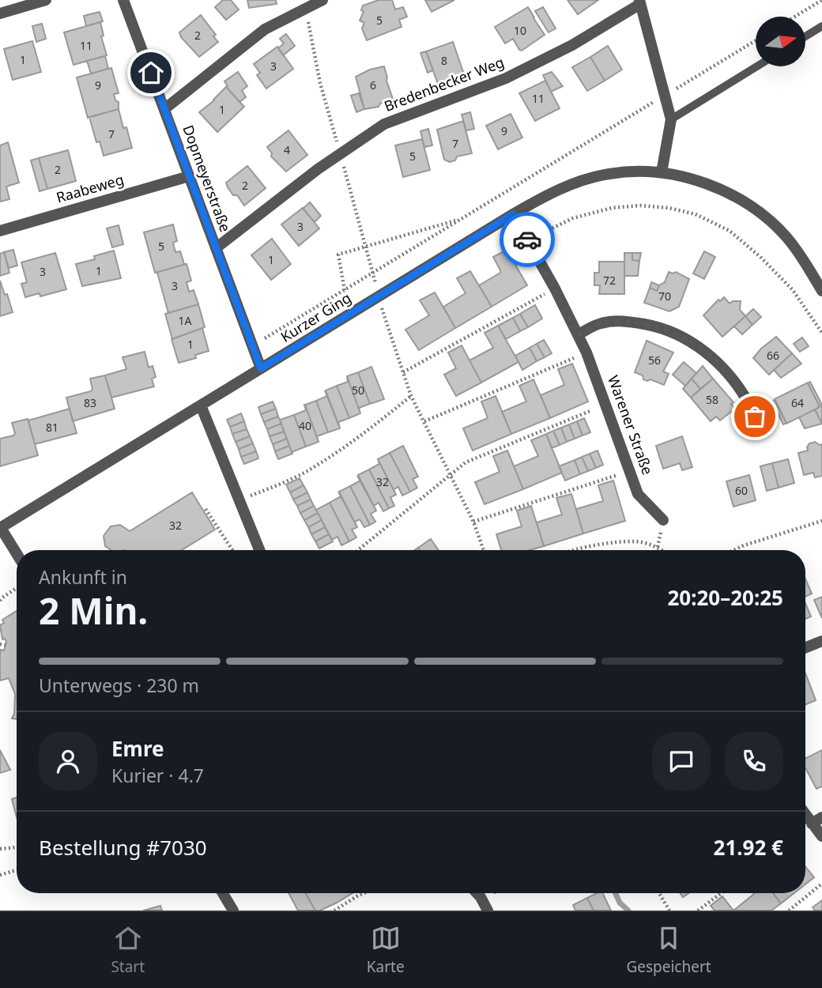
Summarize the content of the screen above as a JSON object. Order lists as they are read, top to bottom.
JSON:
{
  "streets": {
    "street": [
      "Bredenbecker Weg",
      "Dopmeyerstraße",
      "Raabeweg",
      "Kurzer Ging",
      "Warener Straße"
    ]
  },
  "crossings": [
    ["Bredenbecker Weg", "Dopmeyerstraße"],
    ["Dopmeyerstraße", "Raabeweg"],
    ["Dopmeyerstraße", "Kurzer Ging"],
    ["Kurzer Ging", "Warener Straße"]
  ],
  "house_numbers": [
    "5",
    "10",
    "2",
    "11",
    "1",
    "8",
    "3",
    "9",
    "6",
    "11",
    "1",
    "9",
    "7",
    "7",
    "4",
    "5",
    "2",
    "2",
    "3",
    "5",
    "1",
    "1",
    "3",
    "72",
    "3",
    "70",
    "1A",
    "1",
    "66",
    "56",
    "50",
    "58",
    "83",
    "64",
    "40",
    "81",
    "32",
    "60",
    "32"
  ],
  "north": "right",
  "page": {
    "heading": ["2 Min.", "Ankunft in", "20:20–20:25"],
    "panel": [
      "Emre",
      "Kurier · 4.7",
      "Bestellung #7030",
      "21.92 €"
    ],
    "bar": "Unterwegs · 230 m",
    "tabs": ["Start", "Karte", "Gespeichert"]
  }
}
